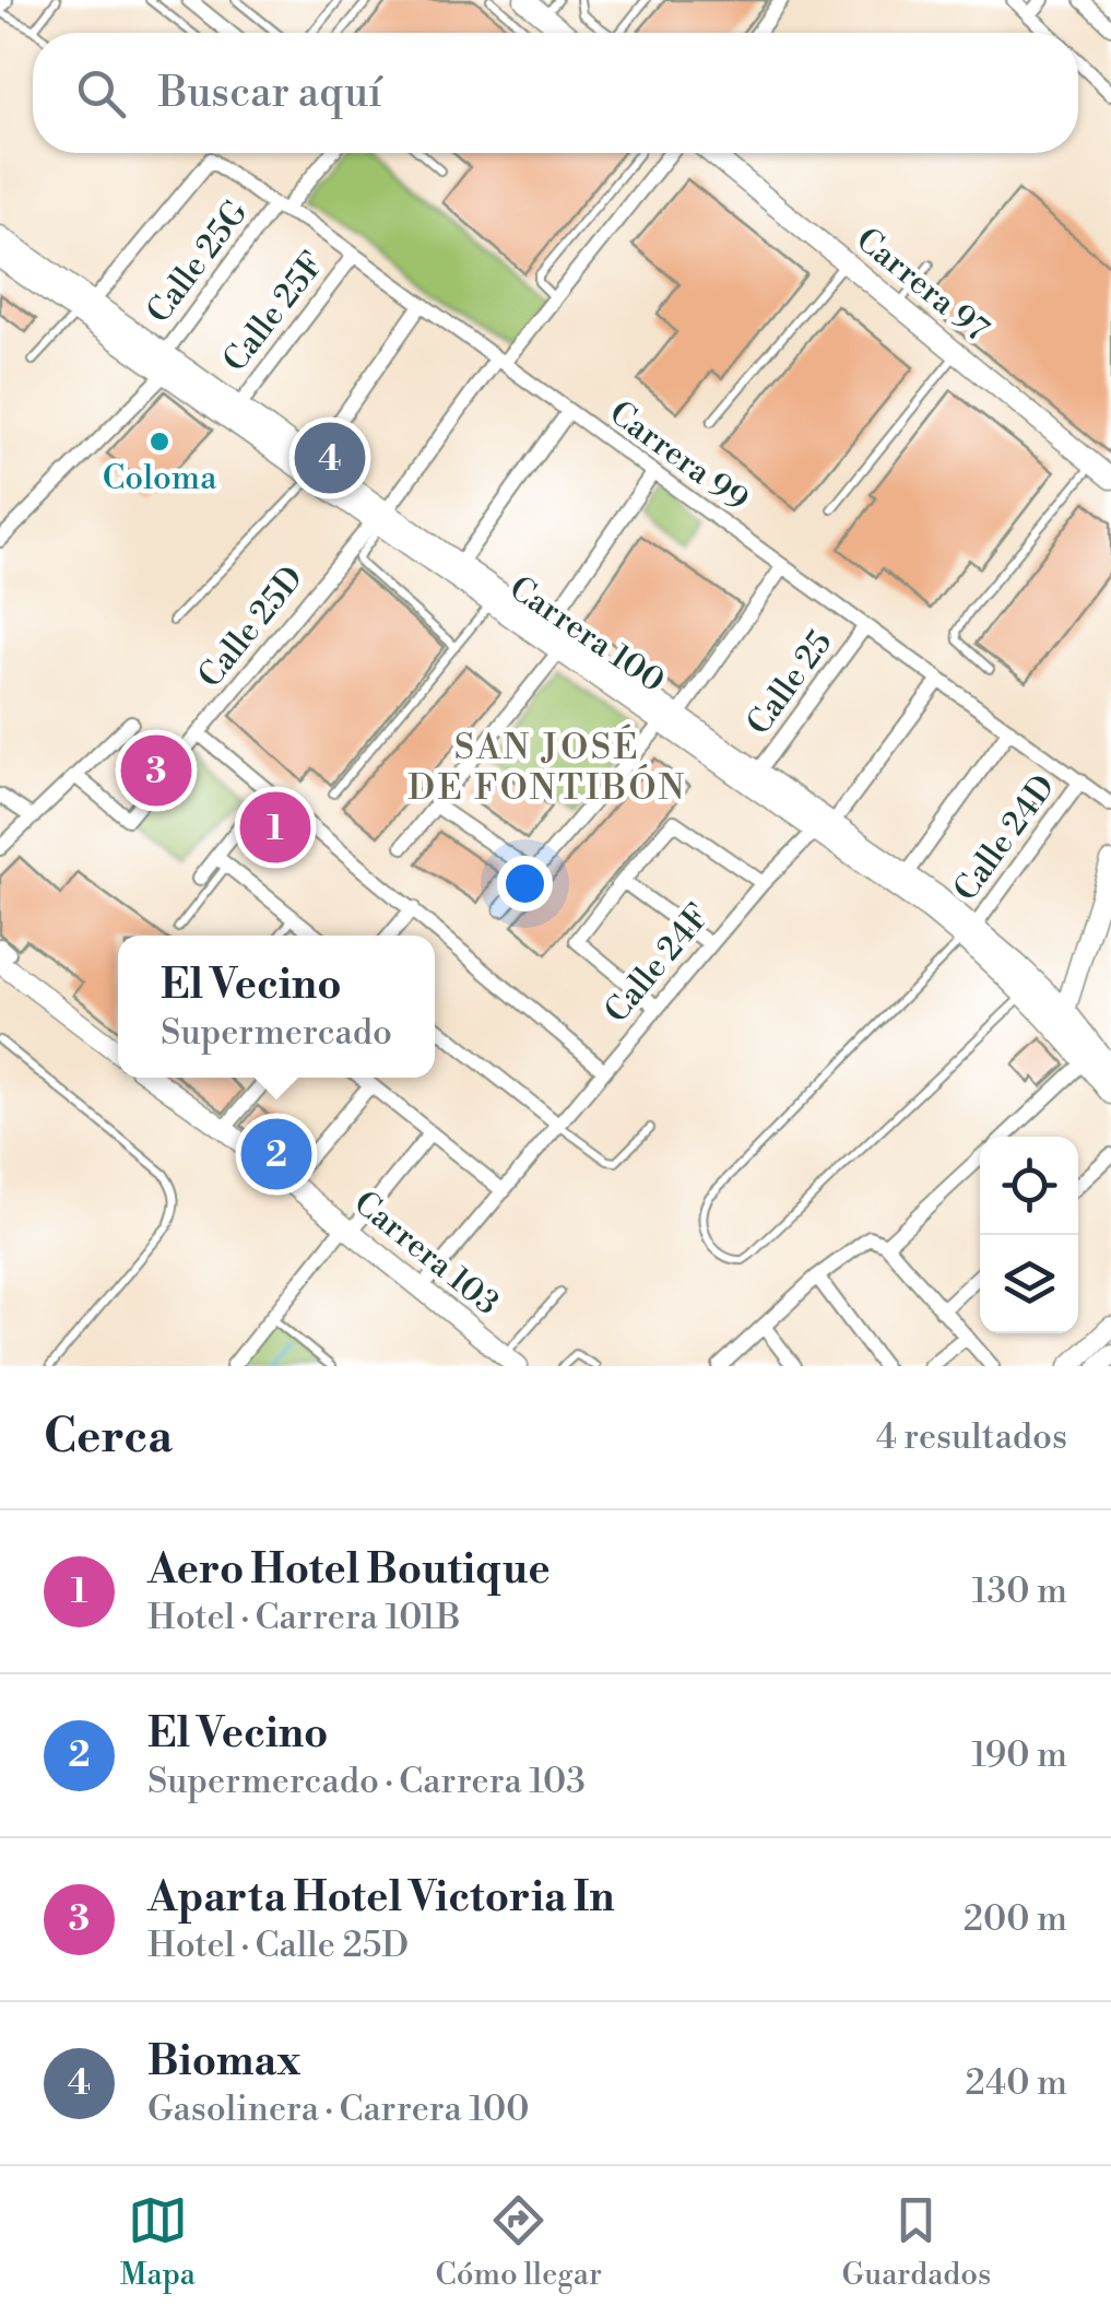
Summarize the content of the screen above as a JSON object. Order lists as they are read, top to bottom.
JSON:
{
  "streets": {
    "main road": ["Carrera 97", "Carrera 100", "Carrera 103"],
    "street": [
      "Calle 25G",
      "Calle 25F",
      "Carrera 99",
      "Calle 25D",
      "Calle 25",
      "Calle 24D",
      "Calle 24F"
    ]
  },
  "crossings": [
    ["Calle 25G", "Carrera 99"],
    ["Calle 25G", "Carrera 100"],
    ["Calle 25F", "Carrera 99"],
    ["Calle 25F", "Carrera 100"],
    ["Carrera 99", "Calle 25D"],
    ["Carrera 99", "Carrera 100"],
    ["Carrera 99", "Calle 25"],
    ["Carrera 99", "Calle 24D"],
    ["Carrera 99", "Calle 24F"],
    ["Calle 25D", "Carrera 100"],
    ["Carrera 100", "Calle 25"],
    ["Carrera 100", "Calle 24D"],
    ["Carrera 100", "Calle 24F"],
    ["Calle 24F", "Carrera 103"]
  ],
  "districts": ["SAN JOSÉ DE FONTIBÓN"],
  "places": ["Coloma"],
  "page": {
    "search": "Buscar aquí",
    "pins": [
      "4",
      "3",
      "1",
      "2"
    ],
    "popup": ["El Vecino", "Supermercado"],
    "heading": ["Cerca", "4 resultados"],
    "list": [
      {
        "mark": "1",
        "name": "Aero Hotel Boutique",
        "note": "Hotel · Carrera 101B",
        "value": "130 m"
      },
      {
        "mark": "2",
        "name": "El Vecino",
        "note": "Supermercado · Carrera 103",
        "value": "190 m"
      },
      {
        "mark": "3",
        "name": "Aparta Hotel Victoria In",
        "note": "Hotel · Calle 25D",
        "value": "200 m"
      },
      {
        "mark": "4",
        "name": "Biomax",
        "note": "Gasolinera · Carrera 100",
        "value": "240 m"
      }
    ],
    "nav": ["Mapa", "Cómo llegar", "Guardados"]
  }
}
